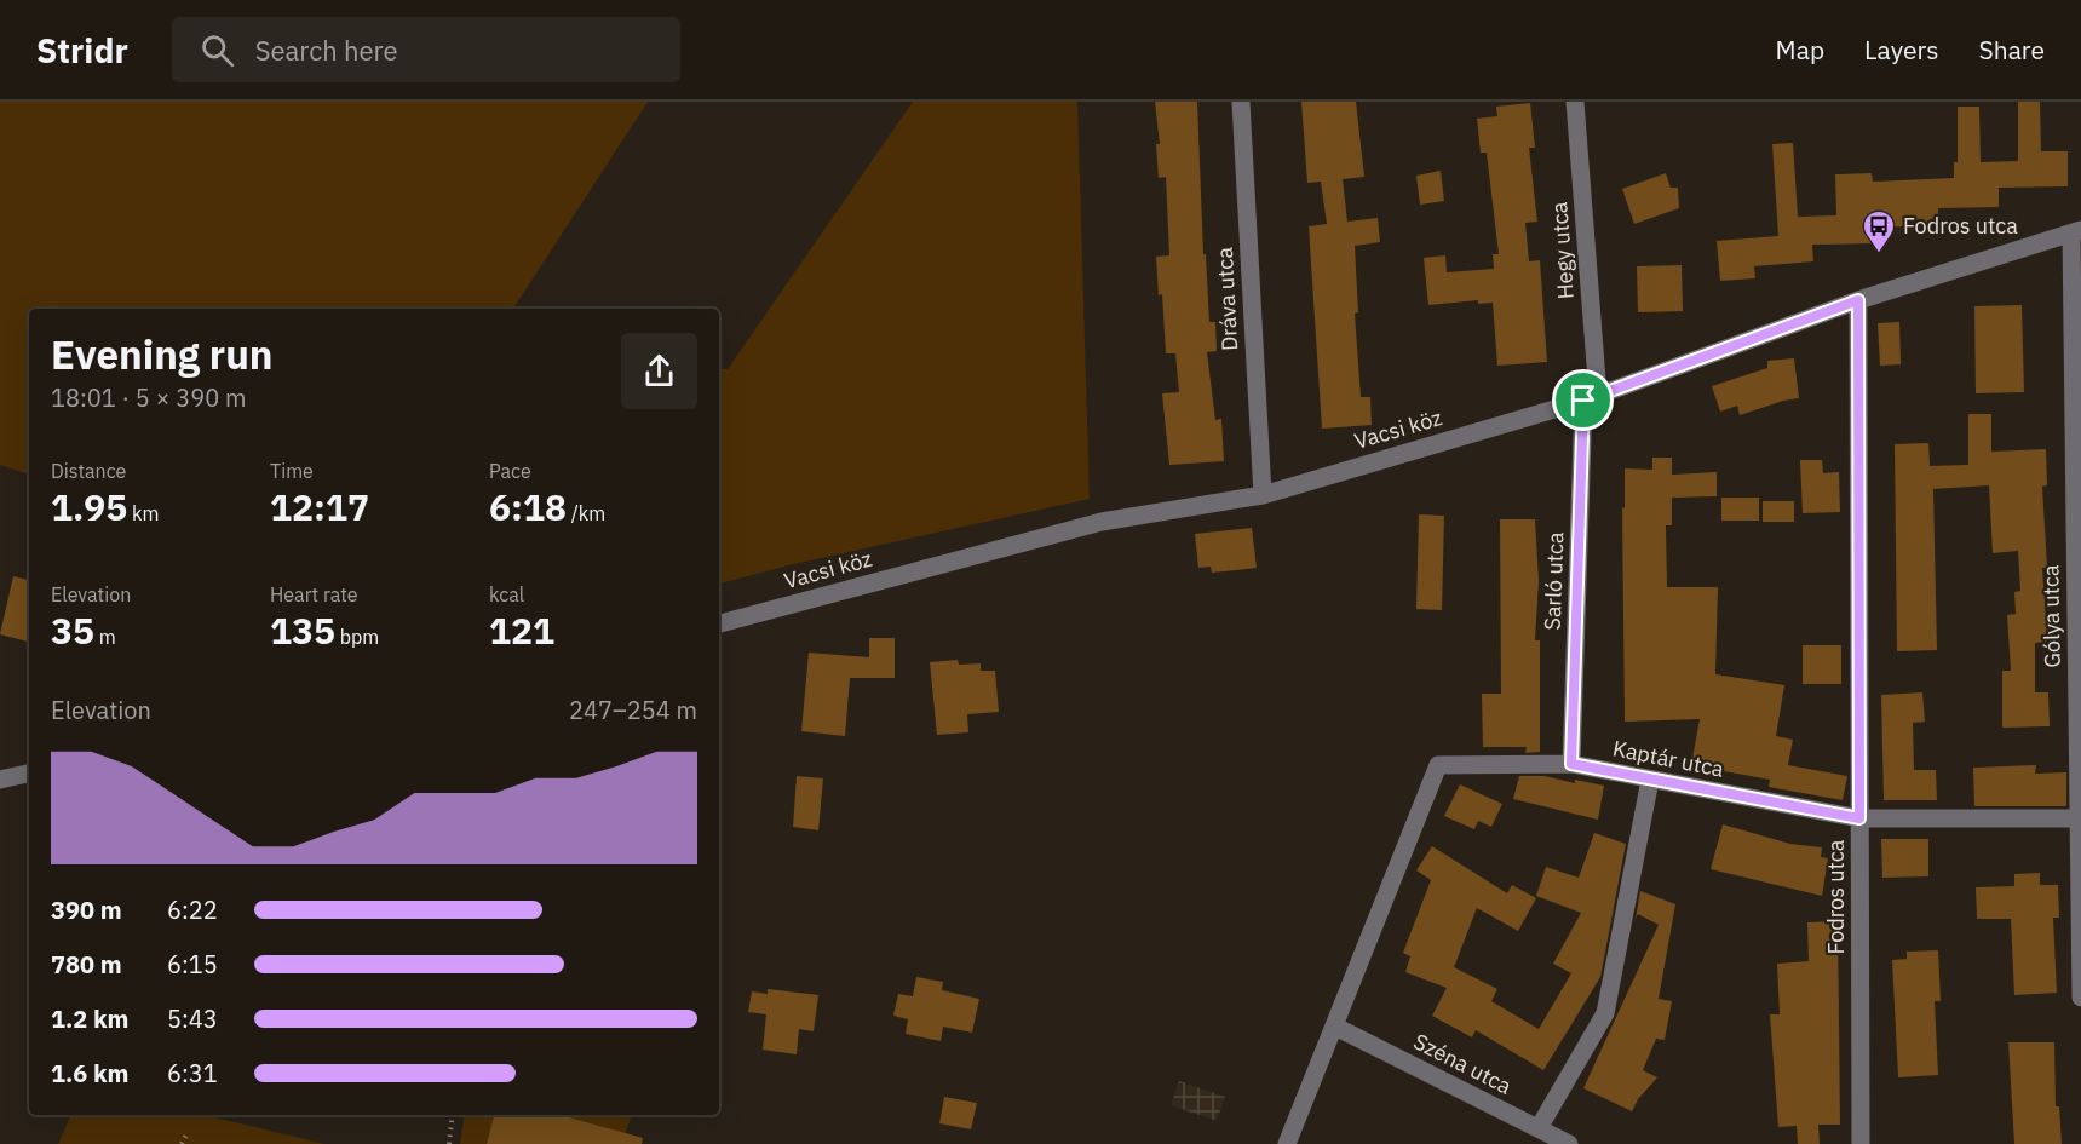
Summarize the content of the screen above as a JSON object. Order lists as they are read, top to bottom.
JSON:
{
  "streets": {
    "street": [
      "Hegy utca",
      "Dráva utca",
      "Vacsi köz",
      "Sarló utca",
      "Gólya utca",
      "Kaptár utca",
      "Fodros utca",
      "Széna utca"
    ]
  },
  "crossings": [
    ["Hegy utca", "Vacsi köz"],
    ["Hegy utca", "Sarló utca"],
    ["Dráva utca", "Vacsi köz"],
    ["Vacsi köz", "Sarló utca"],
    ["Vacsi köz", "Gólya utca"],
    ["Vacsi köz", "Fodros utca"],
    ["Sarló utca", "Kaptár utca"],
    ["Gólya utca", "Kaptár utca"],
    ["Kaptár utca", "Fodros utca"],
    ["Kaptár utca", "Széna utca"]
  ],
  "places": {
    "bus stop": ["Fodros utca"]
  },
  "page": {
    "header": "Stridr",
    "search": "Search here",
    "nav": ["Map", "Layers", "Share"],
    "heading": ["Evening run", "18:01 · 5 × 390 m"],
    "stats": [
      ["Distance", "1.95 km"],
      ["Time", "12:17"],
      ["Pace", "6:18 /km"],
      ["Elevation", "35 m"],
      ["Heart rate", "135 bpm"],
      ["kcal", "121"]
    ],
    "chart": ["Elevation", "247–254 m"],
    "list": [
      {
        "name": "390 m",
        "note": "6:22"
      },
      {
        "name": "780 m",
        "note": "6:15"
      },
      {
        "name": "1.2 km",
        "note": "5:43"
      },
      {
        "name": "1.6 km",
        "note": "6:31"
      }
    ]
  }
}
